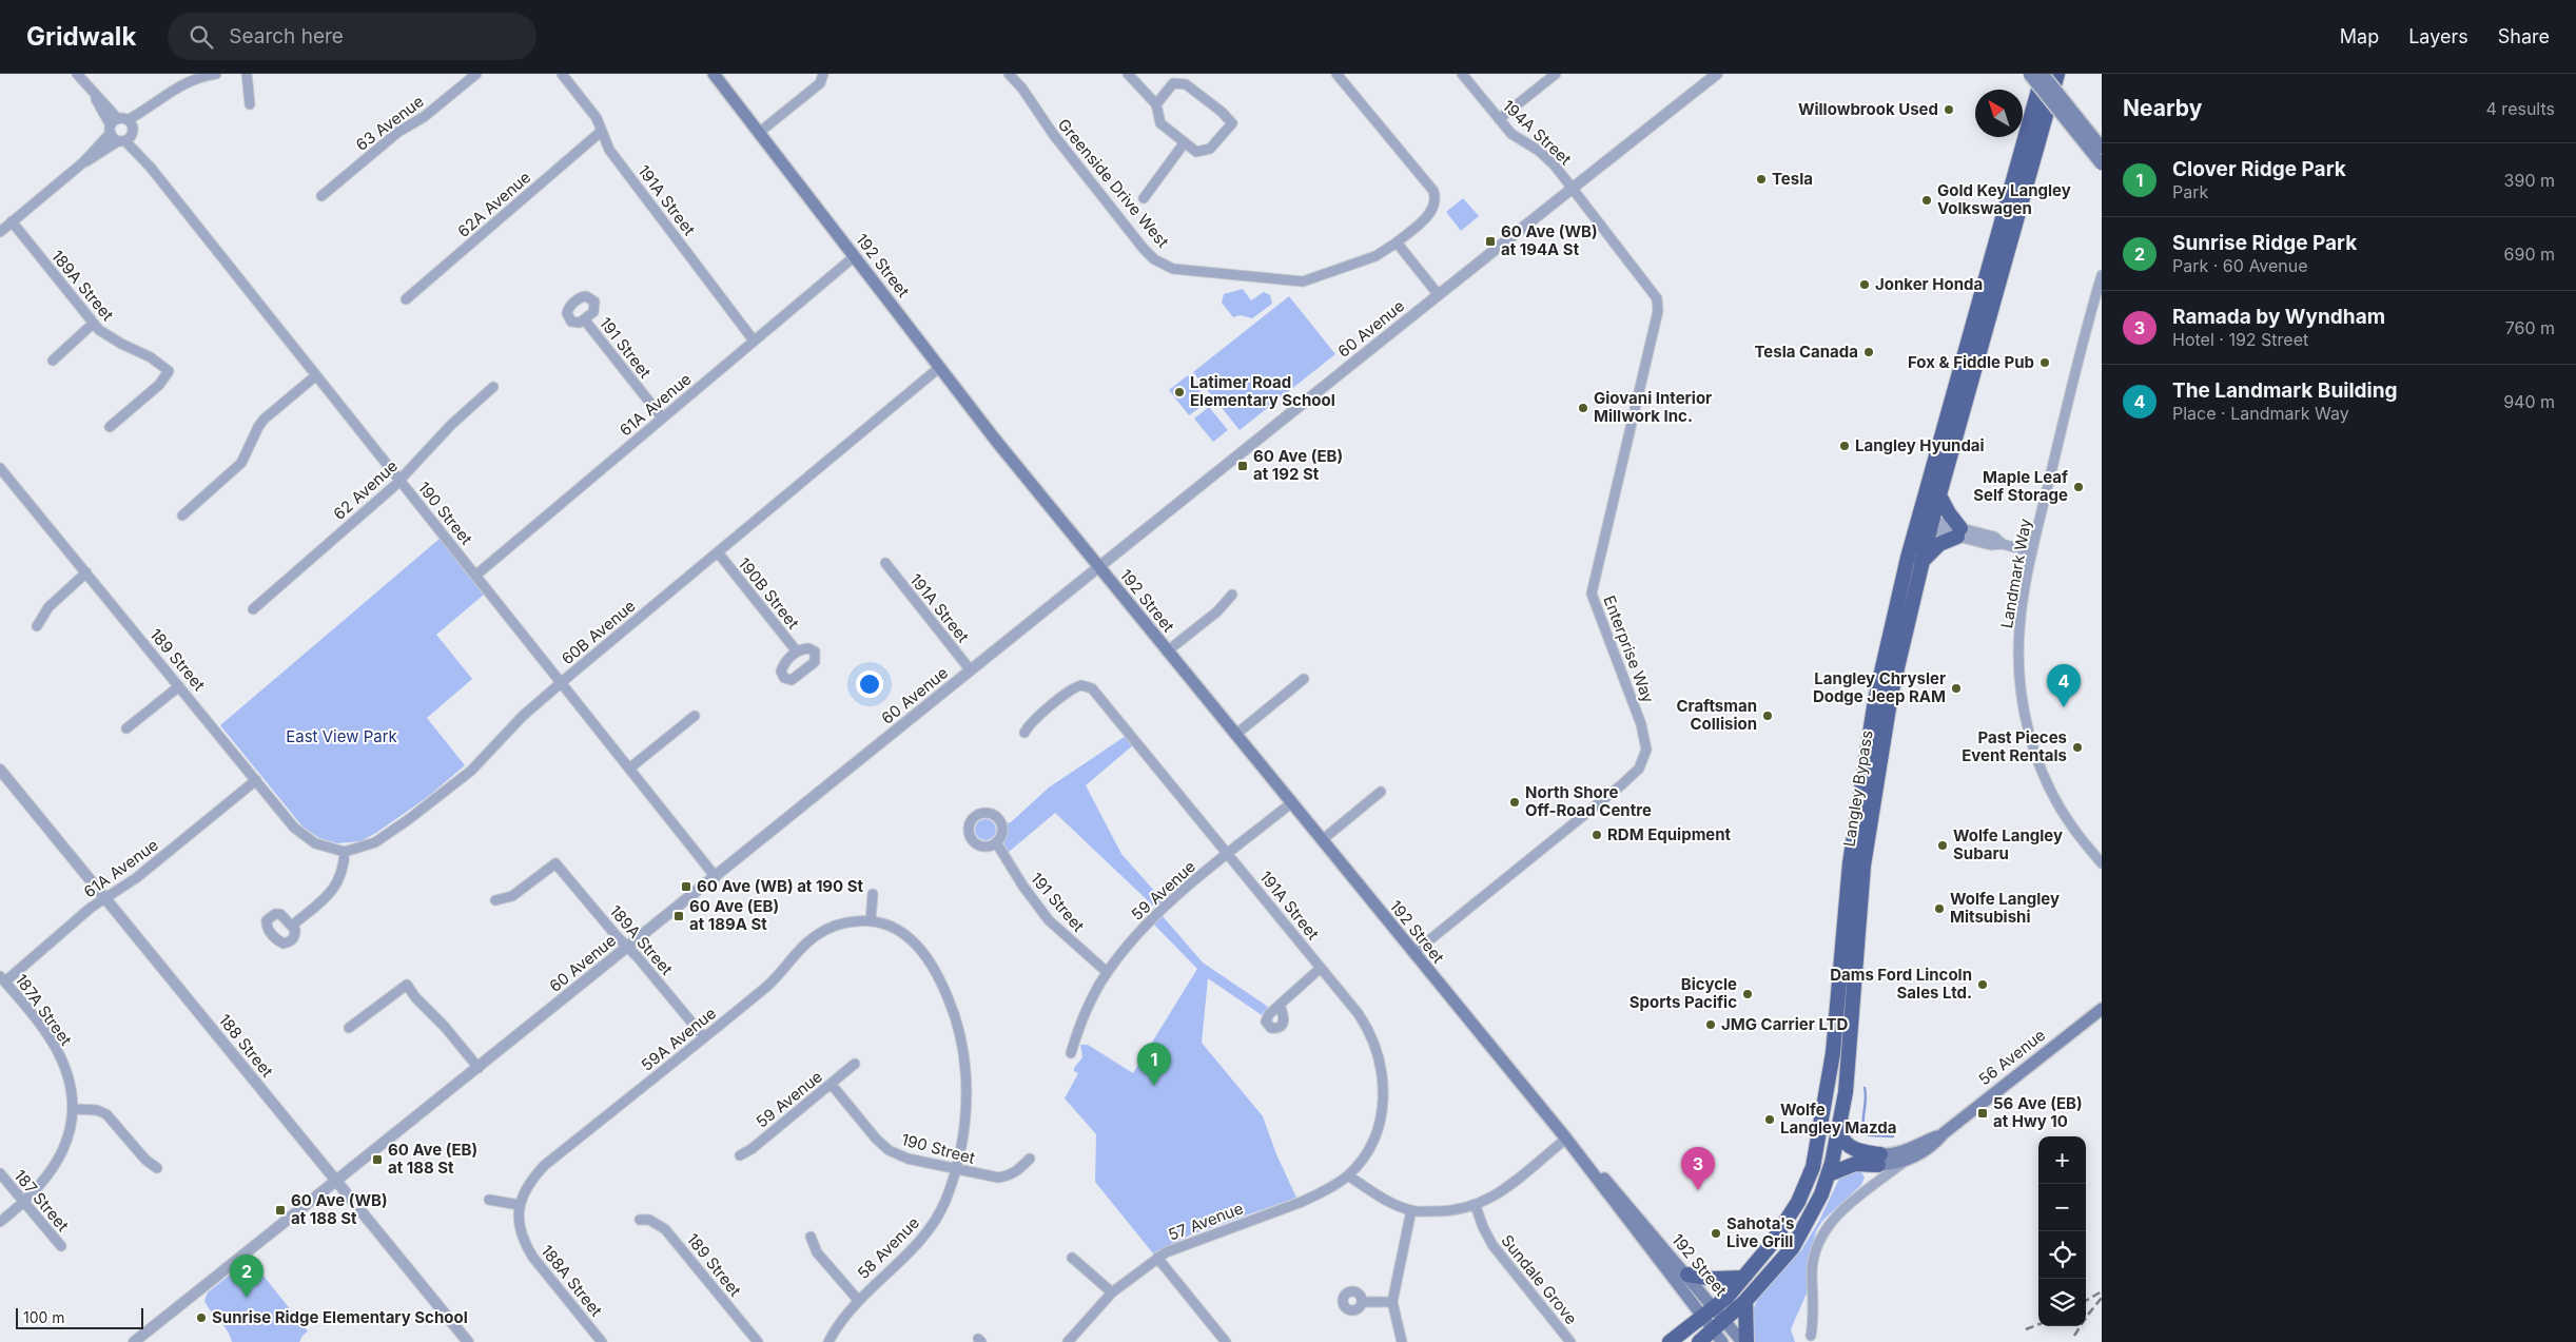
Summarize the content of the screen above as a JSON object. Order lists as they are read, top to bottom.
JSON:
{
  "streets": {
    "highway": ["Langley Bypass"],
    "main road": ["192 Street", "56 Avenue"],
    "street": [
      "63 Avenue",
      "194A Street",
      "Greenside Drive West",
      "191A Street",
      "62A Avenue",
      "189A Street",
      "60 Avenue",
      "191 Street",
      "61A Avenue",
      "62 Avenue",
      "190 Street",
      "Landmark Way",
      "190B Street",
      "60B Avenue",
      "Enterprise Way",
      "189 Street",
      "59 Avenue",
      "187A Street",
      "59A Avenue",
      "188 Street",
      "187 Street",
      "57 Avenue",
      "58 Avenue",
      "Sundale Grove",
      "188A Street"
    ]
  },
  "crossings": [
    ["194A Street", "60 Avenue"],
    ["194A Street", "Enterprise Way"],
    ["191A Street", "62A Avenue"],
    ["191A Street", "60 Avenue"],
    ["191A Street", "61A Avenue"],
    ["191A Street", "59 Avenue"],
    ["191A Street", "57 Avenue"],
    ["192 Street", "60 Avenue"],
    ["192 Street", "61A Avenue"],
    ["192 Street", "60B Avenue"],
    ["192 Street", "Enterprise Way"],
    ["192 Street", "Langley Bypass"],
    ["192 Street", "59 Avenue"],
    ["189A Street", "60 Avenue"],
    ["189A Street", "59A Avenue"],
    ["60 Avenue", "190 Street"],
    ["60 Avenue", "Enterprise Way"],
    ["60 Avenue", "188 Street"],
    ["191 Street", "61A Avenue"],
    ["191 Street", "59 Avenue"],
    ["61A Avenue", "190 Street"],
    ["61A Avenue", "189 Street"],
    ["61A Avenue", "187A Street"],
    ["61A Avenue", "188 Street"],
    ["62 Avenue", "190 Street"],
    ["190 Street", "60B Avenue"],
    ["190 Street", "59 Avenue"],
    ["190 Street", "58 Avenue"],
    ["190B Street", "60B Avenue"],
    ["60B Avenue", "189 Street"],
    ["59A Avenue", "58 Avenue"],
    ["59A Avenue", "188A Street"]
  ],
  "parks": ["East View Park"],
  "places": {
    "other": [
      "Willowbrook Used",
      "Tesla",
      "Gold Key Langley Volkswagen",
      "Jonker Honda",
      "Tesla Canada",
      "Fox & Fiddle Pub",
      "Latimer Road Elementary School",
      "Giovani Interior Millwork Inc.",
      "Langley Hyundai",
      "Maple Leaf Self Storage",
      "Langley Chrysler Dodge Jeep RAM",
      "Craftsman Collision",
      "Past Pieces Event Rentals",
      "North Shore Off-Road Centre",
      "RDM Equipment",
      "Wolfe Langley Subaru",
      "Wolfe Langley Mitsubishi",
      "Dams Ford Lincoln Sales Ltd.",
      "Bicycle Sports Pacific",
      "JMG Carrier LTD",
      "Wolfe Langley Mazda",
      "Sahota's Live Grill",
      "Sunrise Ridge Elementary School"
    ],
    "transit": [
      "60 Ave (WB) at 194A St",
      "60 Ave (EB) at 192 St",
      "60 Ave (WB) at 190 St",
      "60 Ave (EB) at 189A St",
      "56 Ave (EB) at Hwy 10",
      "60 Ave (EB) at 188 St",
      "60 Ave (WB) at 188 St"
    ]
  },
  "scale_bar": "100 m",
  "north": "top left",
  "page": {
    "header": "Gridwalk",
    "search": "Search here",
    "nav": ["Map", "Layers", "Share"],
    "heading": ["Nearby", "4 results"],
    "list": [
      {
        "mark": "1",
        "name": "Clover Ridge Park",
        "note": "Park",
        "value": "390 m"
      },
      {
        "mark": "2",
        "name": "Sunrise Ridge Park",
        "note": "Park · 60 Avenue",
        "value": "690 m"
      },
      {
        "mark": "3",
        "name": "Ramada by Wyndham",
        "note": "Hotel · 192 Street",
        "value": "760 m"
      },
      {
        "mark": "4",
        "name": "The Landmark Building",
        "note": "Place · Landmark Way",
        "value": "940 m"
      }
    ],
    "pins": [
      "4",
      "1",
      "3",
      "2"
    ],
    "map_buttons": ["+", "−"],
    "scale": "100 m"
  }
}
